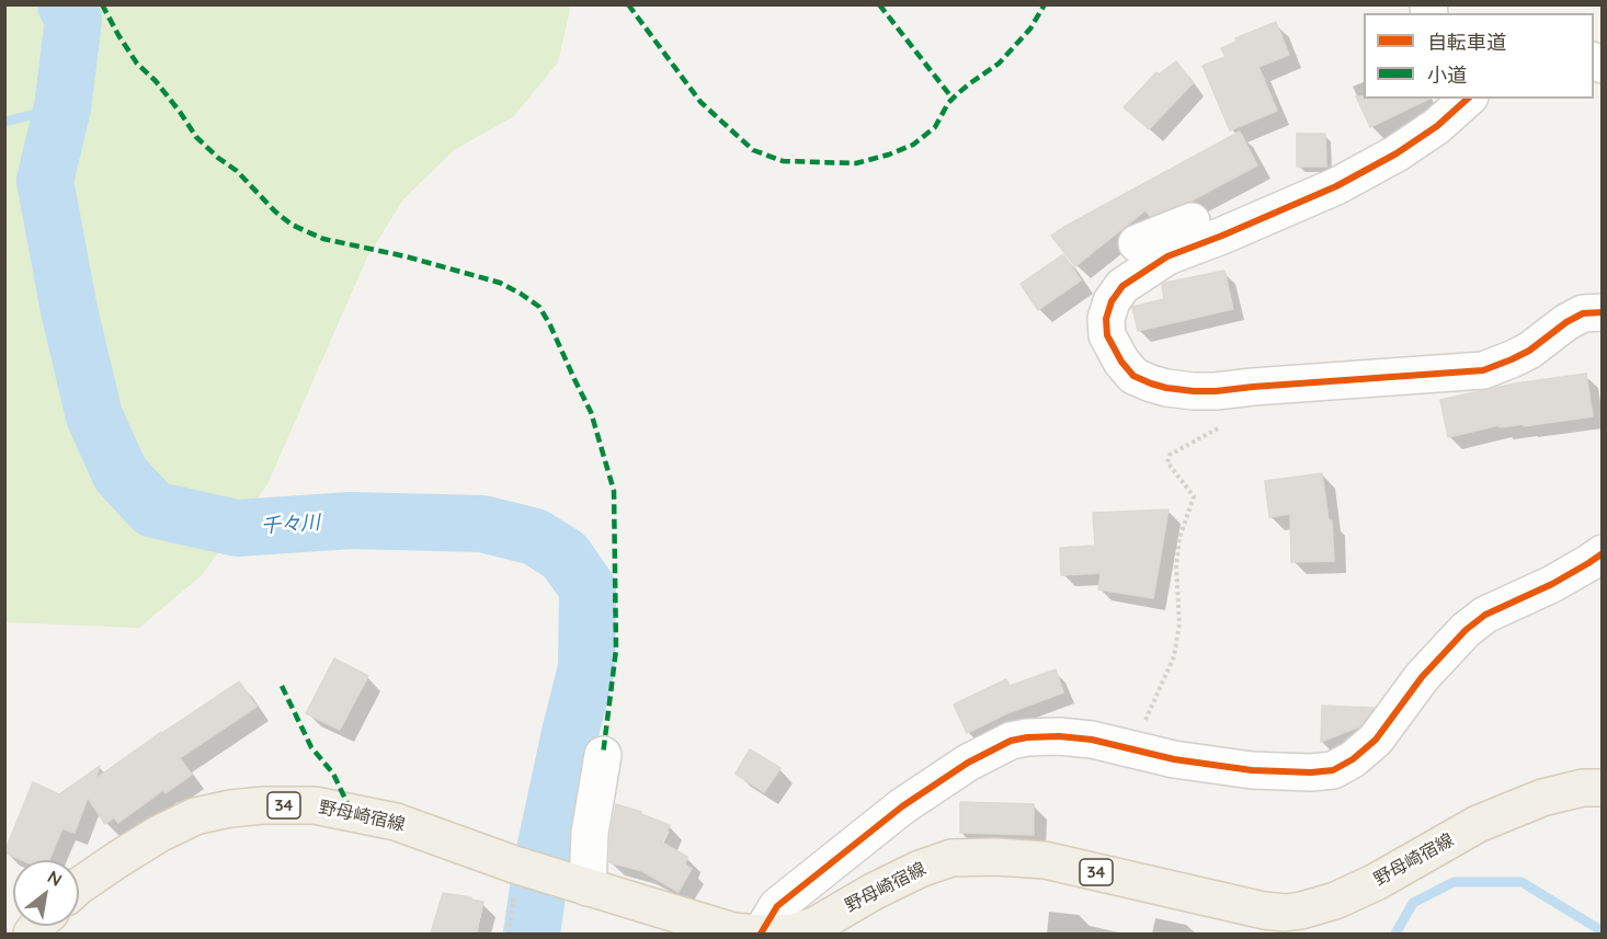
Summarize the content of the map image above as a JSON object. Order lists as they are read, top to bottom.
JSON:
{
  "streets": {
    "main road": ["34", "野母崎宿線"]
  },
  "water": ["千々川"],
  "legend": ["自転車道", "小道"],
  "north": "top right"
}
